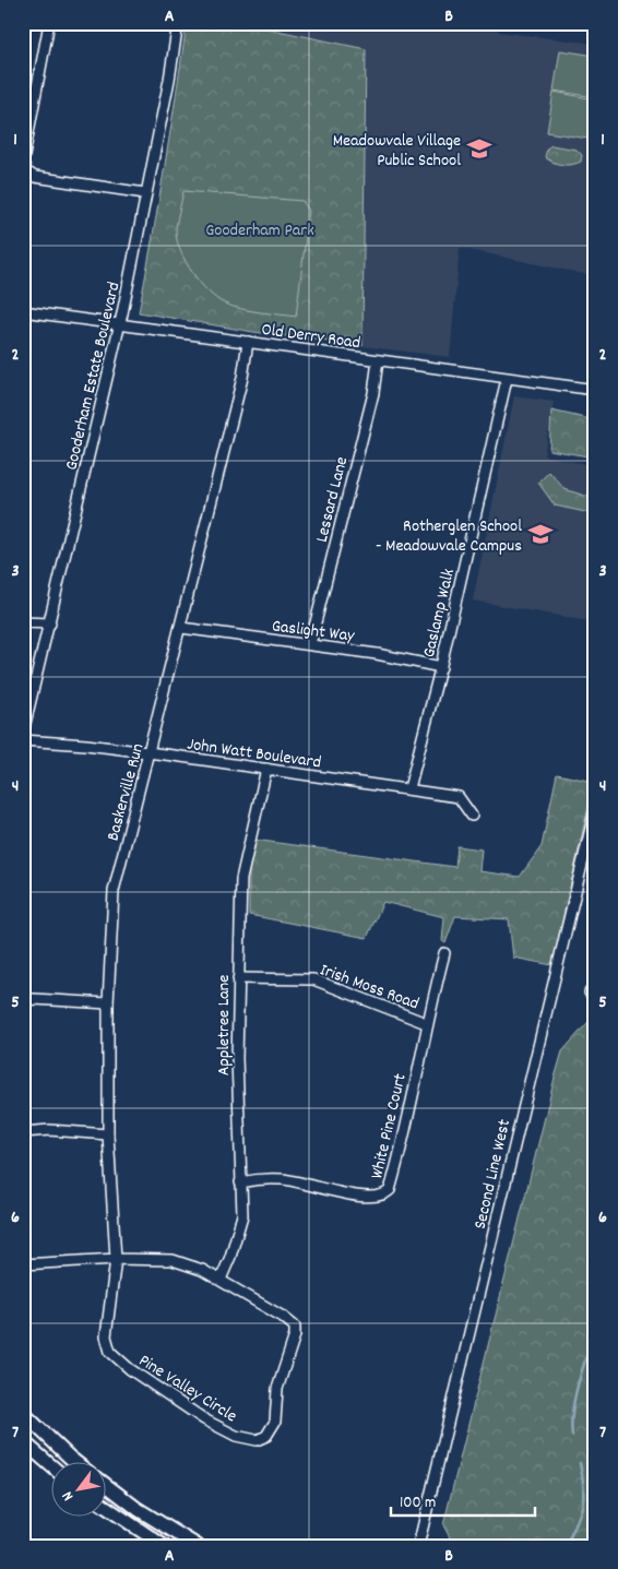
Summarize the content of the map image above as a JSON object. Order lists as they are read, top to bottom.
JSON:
{
  "streets": {
    "street": [
      "Old Derry Road",
      "Gooderham Estate Boulevard",
      "Lessard Lane",
      "Gaslamp Walk",
      "Gaslight Way",
      "John Watt Boulevard",
      "Baskerville Run",
      "Irish Moss Road",
      "Appletree Lane",
      "White Pine Court",
      "Second Line West",
      "Pine Valley Circle"
    ]
  },
  "crossings": [
    ["Old Derry Road", "Gooderham Estate Boulevard"],
    ["Old Derry Road", "Lessard Lane"],
    ["Old Derry Road", "Gaslamp Walk"],
    ["Old Derry Road", "Baskerville Run"],
    ["Lessard Lane", "Gaslight Way"],
    ["Gaslamp Walk", "Gaslight Way"],
    ["Gaslamp Walk", "John Watt Boulevard"],
    ["Gaslight Way", "Baskerville Run"],
    ["John Watt Boulevard", "Baskerville Run"],
    ["John Watt Boulevard", "Appletree Lane"],
    ["Baskerville Run", "Pine Valley Circle"],
    ["Irish Moss Road", "Appletree Lane"],
    ["Irish Moss Road", "White Pine Court"],
    ["Appletree Lane", "White Pine Court"],
    ["Appletree Lane", "Pine Valley Circle"]
  ],
  "parks": ["Gooderham Park"],
  "places": {
    "school or university": ["Meadowvale Village Public School", "Rotherglen School - Meadowvale Campus"]
  },
  "scale_bar": "100 m",
  "north": "bottom left",
  "grid": {
    "columns": ["A", "B"],
    "rows": [
      "1",
      "2",
      "3",
      "4",
      "5",
      "6",
      "7"
    ]
  }
}
